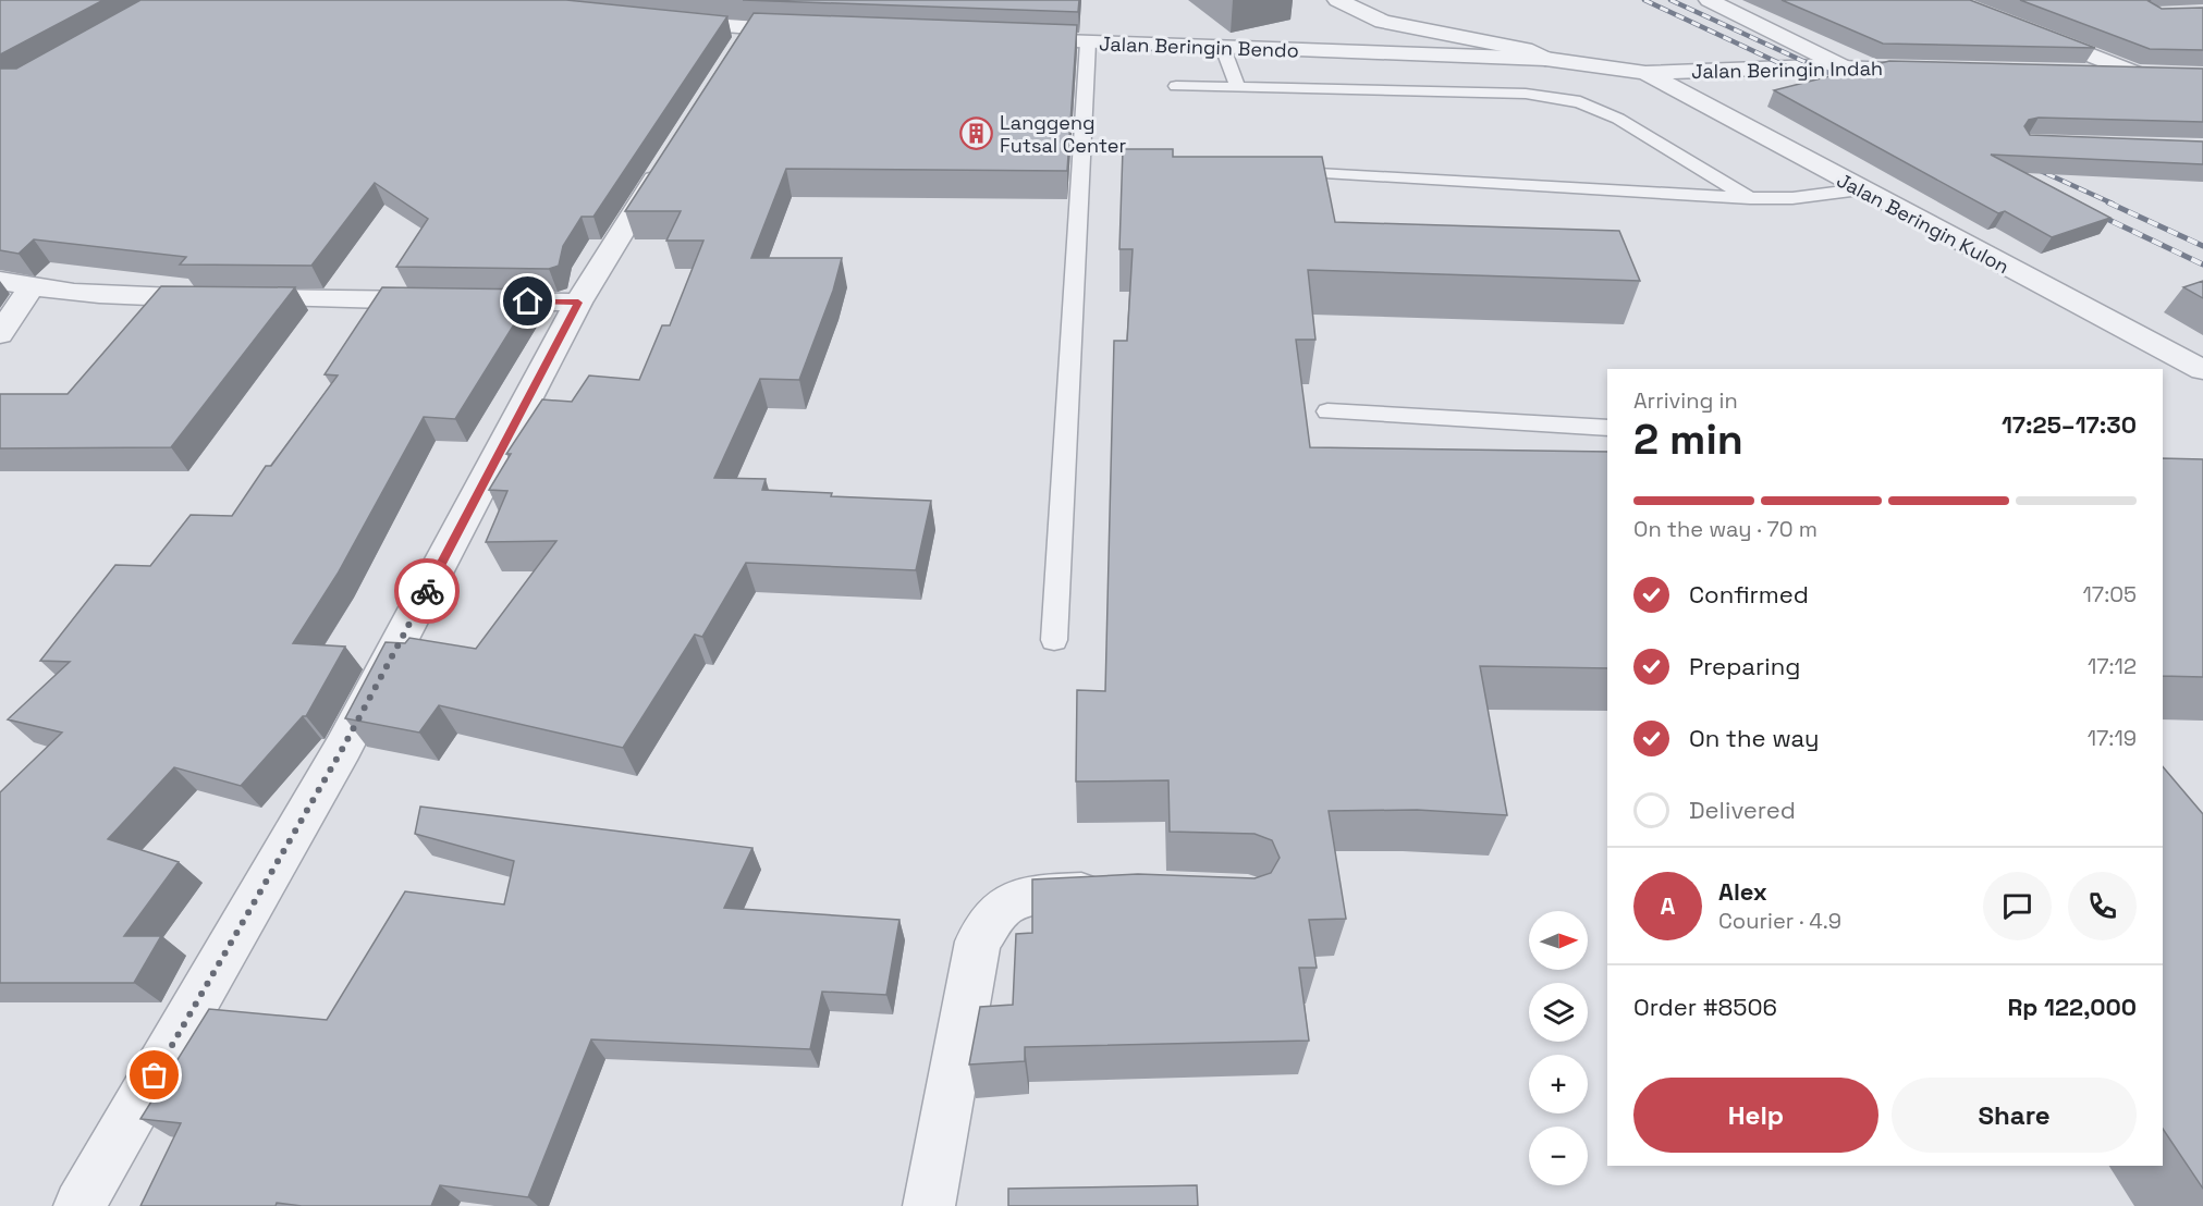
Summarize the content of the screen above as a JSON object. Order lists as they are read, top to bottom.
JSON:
{
  "streets": {
    "street": ["Jalan Beringin Bendo", "Jalan Beringin Indah", "Jalan Beringin Kulon"]
  },
  "crossings": [
    ["Jalan Beringin Bendo", "Jalan Beringin Indah"],
    ["Jalan Beringin Bendo", "Jalan Beringin Kulon"],
    ["Jalan Beringin Indah", "Jalan Beringin Kulon"]
  ],
  "places": {
    "building": ["Langgeng Futsal Center"]
  },
  "north": "right",
  "page": {
    "heading": ["2 min", "Arriving in", "17:25–17:30"],
    "panel": [
      "Alex",
      "Courier · 4.9",
      "Order #8506",
      "Rp 122,000"
    ],
    "bar": "On the way · 70 m",
    "list": [
      ["Confirmed", "17:05"],
      ["Preparing", "17:12"],
      ["On the way", "17:19"],
      "Delivered"
    ],
    "round": "A",
    "map_buttons": ["+", "−"],
    "buttons": ["Help", "Share"]
  }
}
